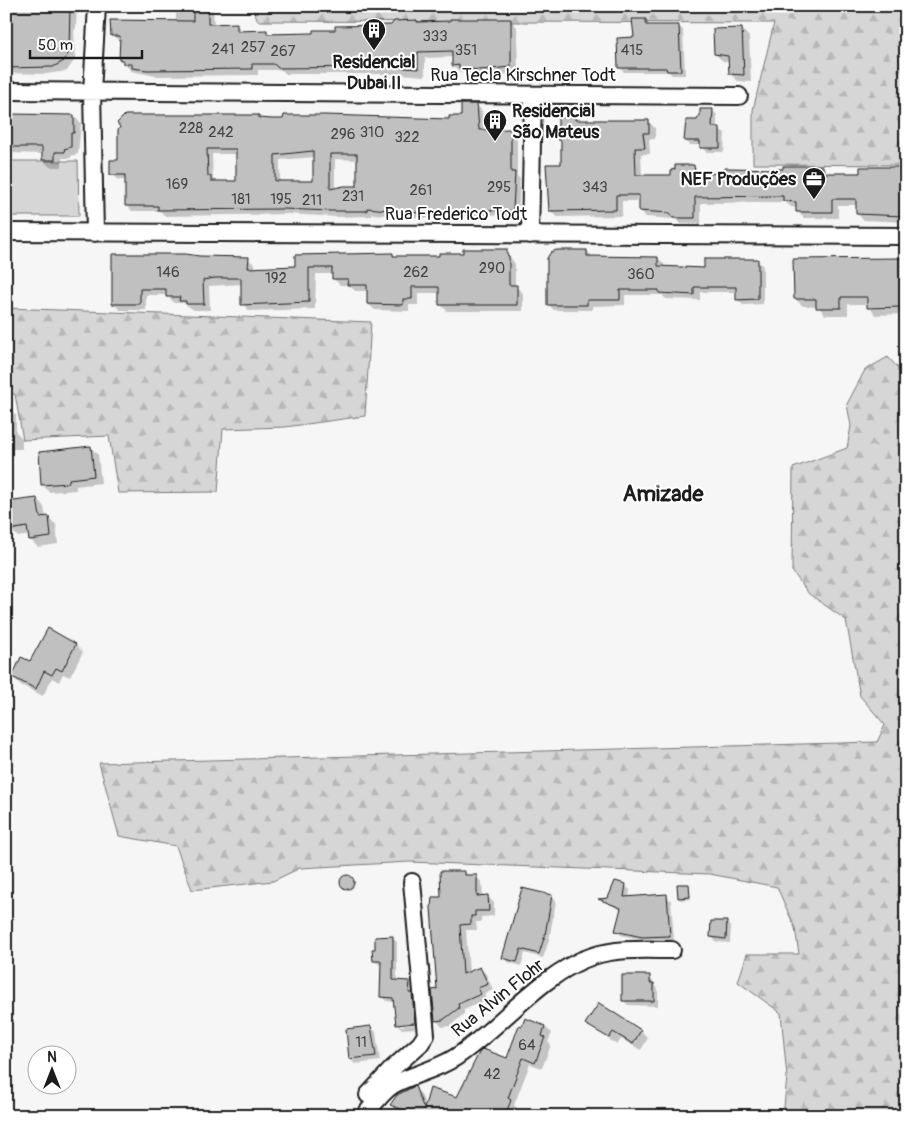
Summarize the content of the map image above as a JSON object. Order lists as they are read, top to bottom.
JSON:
{
  "streets": {
    "street": ["Rua Tecla Kirschner Todt", "Rua Frederico Todt", "Rua Alvin Flohr"]
  },
  "districts": ["Amizade"],
  "places": {
    "building": ["Residencial Dubai II", "Residencial São Mateus"],
    "office": ["NEF Produções"]
  },
  "house_numbers": [
    "333",
    "257",
    "241",
    "351",
    "415",
    "267",
    "228",
    "242",
    "310",
    "296",
    "322",
    "169",
    "295",
    "343",
    "261",
    "231",
    "181",
    "195",
    "211",
    "290",
    "146",
    "262",
    "360",
    "192",
    "11",
    "64",
    "42"
  ],
  "scale_bar": "50 m",
  "north": "top"
}
